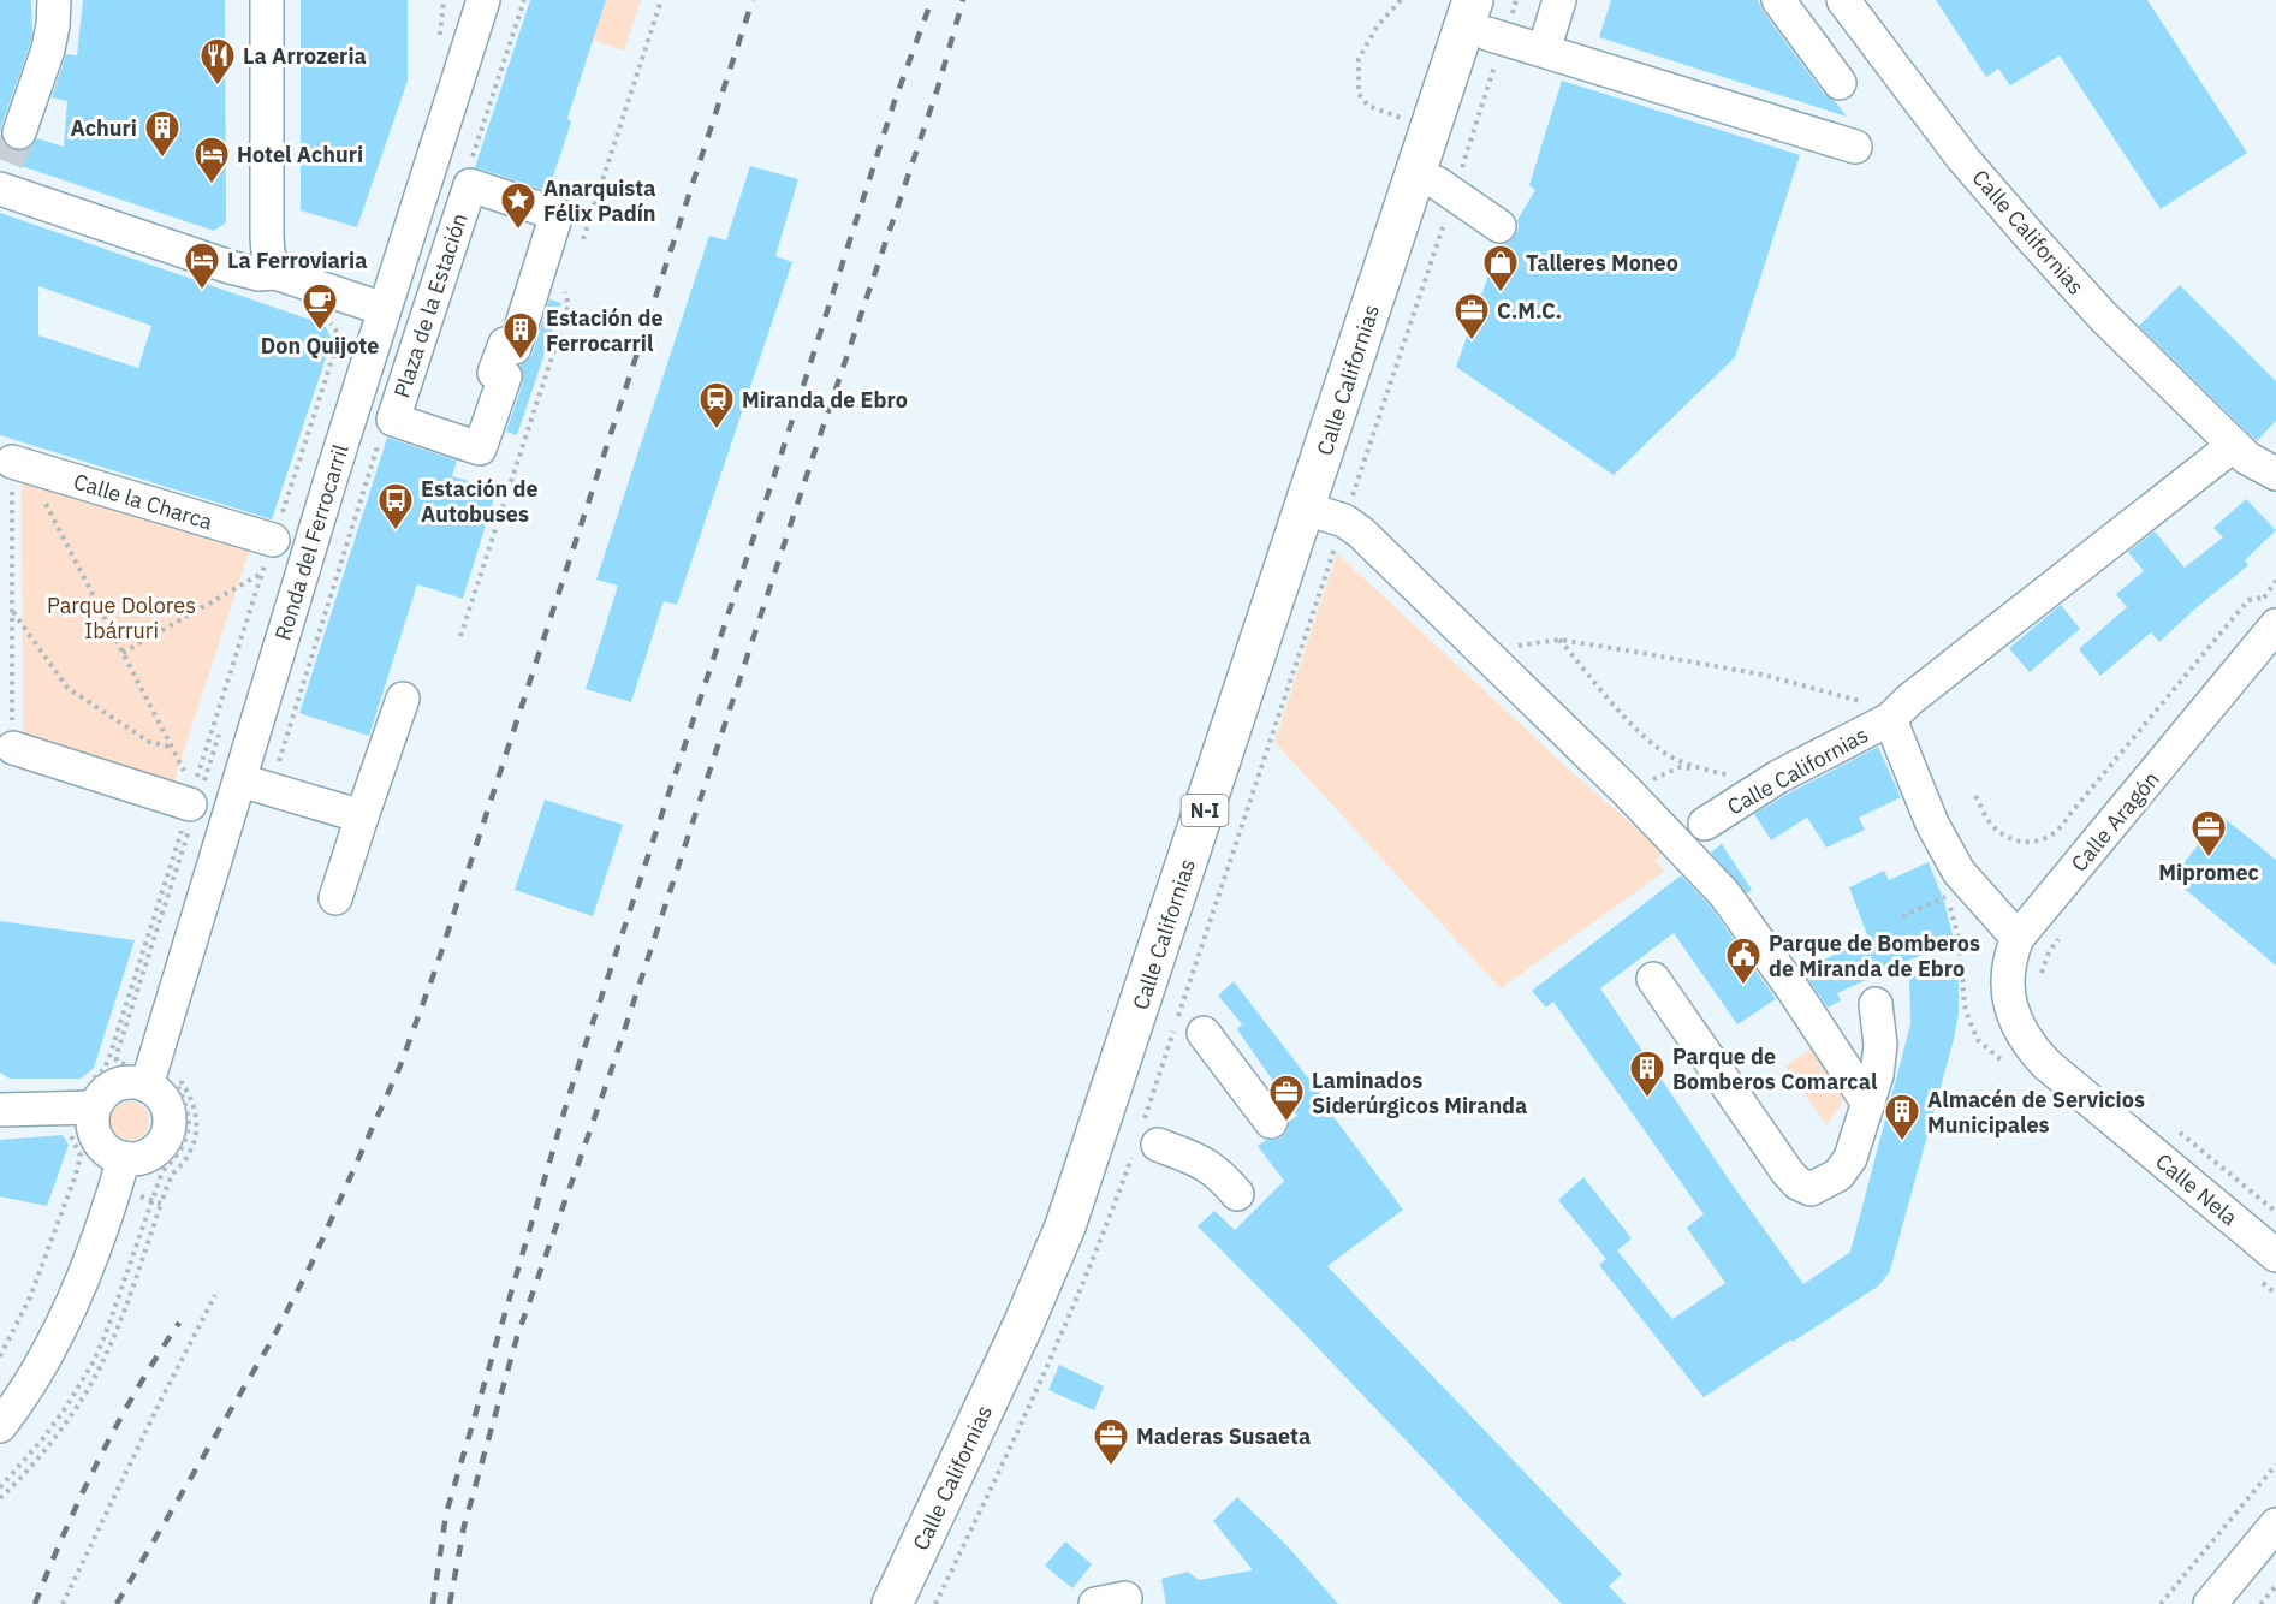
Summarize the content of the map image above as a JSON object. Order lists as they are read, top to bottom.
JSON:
{
  "streets": {
    "highway": ["Calle Californias", "N-I"],
    "street": [
      "Plaza de la Estación",
      "Calle la Charca",
      "Ronda del Ferrocarril",
      "Calle Aragón",
      "Calle Nela"
    ]
  },
  "crossings": [
    ["Calle Californias", "Calle Aragón"],
    ["Calle Aragón", "Calle Nela"]
  ],
  "parks": ["Parque Dolores Ibárruri"],
  "places": {
    "restaurant": ["La Arrozeria"],
    "building": [
      "Achuri",
      "Estación de Ferrocarril",
      "Parque de Bomberos Comarcal",
      "Almacén de Servicios Municipales"
    ],
    "hotel": ["Hotel Achuri", "La Ferroviaria"],
    "place": ["Anarquista Félix Padín"],
    "shop": ["Talleres Moneo"],
    "cafe": ["Don Quijote"],
    "office": [
      "C.M.C.",
      "Mipromec",
      "Laminados Siderúrgicos Miranda",
      "Maderas Susaeta"
    ],
    "station": ["Miranda de Ebro"],
    "bus stop": ["Estación de Autobuses"],
    "public building": ["Parque de Bomberos de Miranda de Ebro"]
  }
}
